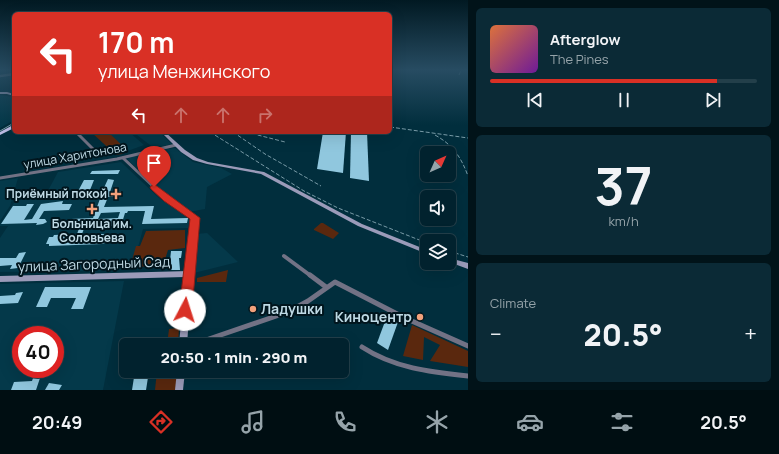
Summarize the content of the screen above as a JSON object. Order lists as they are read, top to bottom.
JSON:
{
  "streets": {
    "main road": ["улица Загородный Сад"],
    "street": ["улица Харитонова"]
  },
  "places": {
    "health": ["Приёмный покой", "Больница им. Соловьева"],
    "other": ["Ладушки", "Киноцентр"]
  },
  "north": "top right",
  "page": {
    "turn": ["170 m", "улица Менжинского"],
    "song": ["Afterglow", "The Pines"],
    "tile": [
      ["37", "km/h"],
      "Climate"
    ],
    "heat": ["−", "20.5°", "+"],
    "limit": "40",
    "trip": "20:50 · 1 min · 290 m",
    "tabs": ["20:49", "20.5°"]
  }
}
